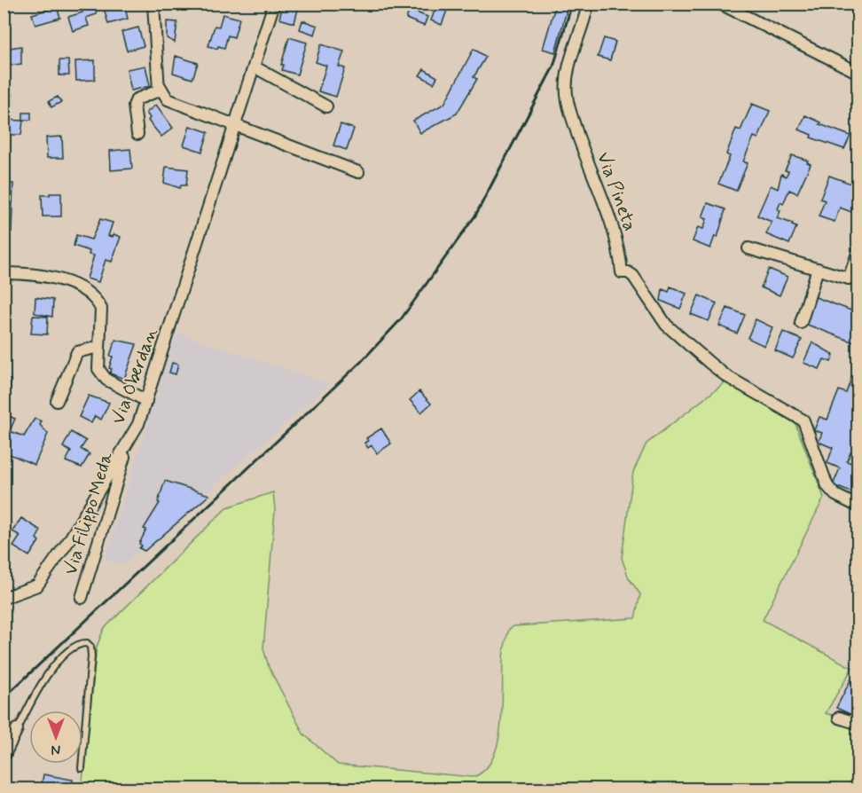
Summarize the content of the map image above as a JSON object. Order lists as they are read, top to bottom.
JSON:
{
  "streets": {
    "street": ["Via Pineta", "Via Oberdan", "Via Filippo Meda"]
  },
  "crossings": [
    ["Via Oberdan", "Via Filippo Meda"]
  ],
  "north": "bottom"
}
